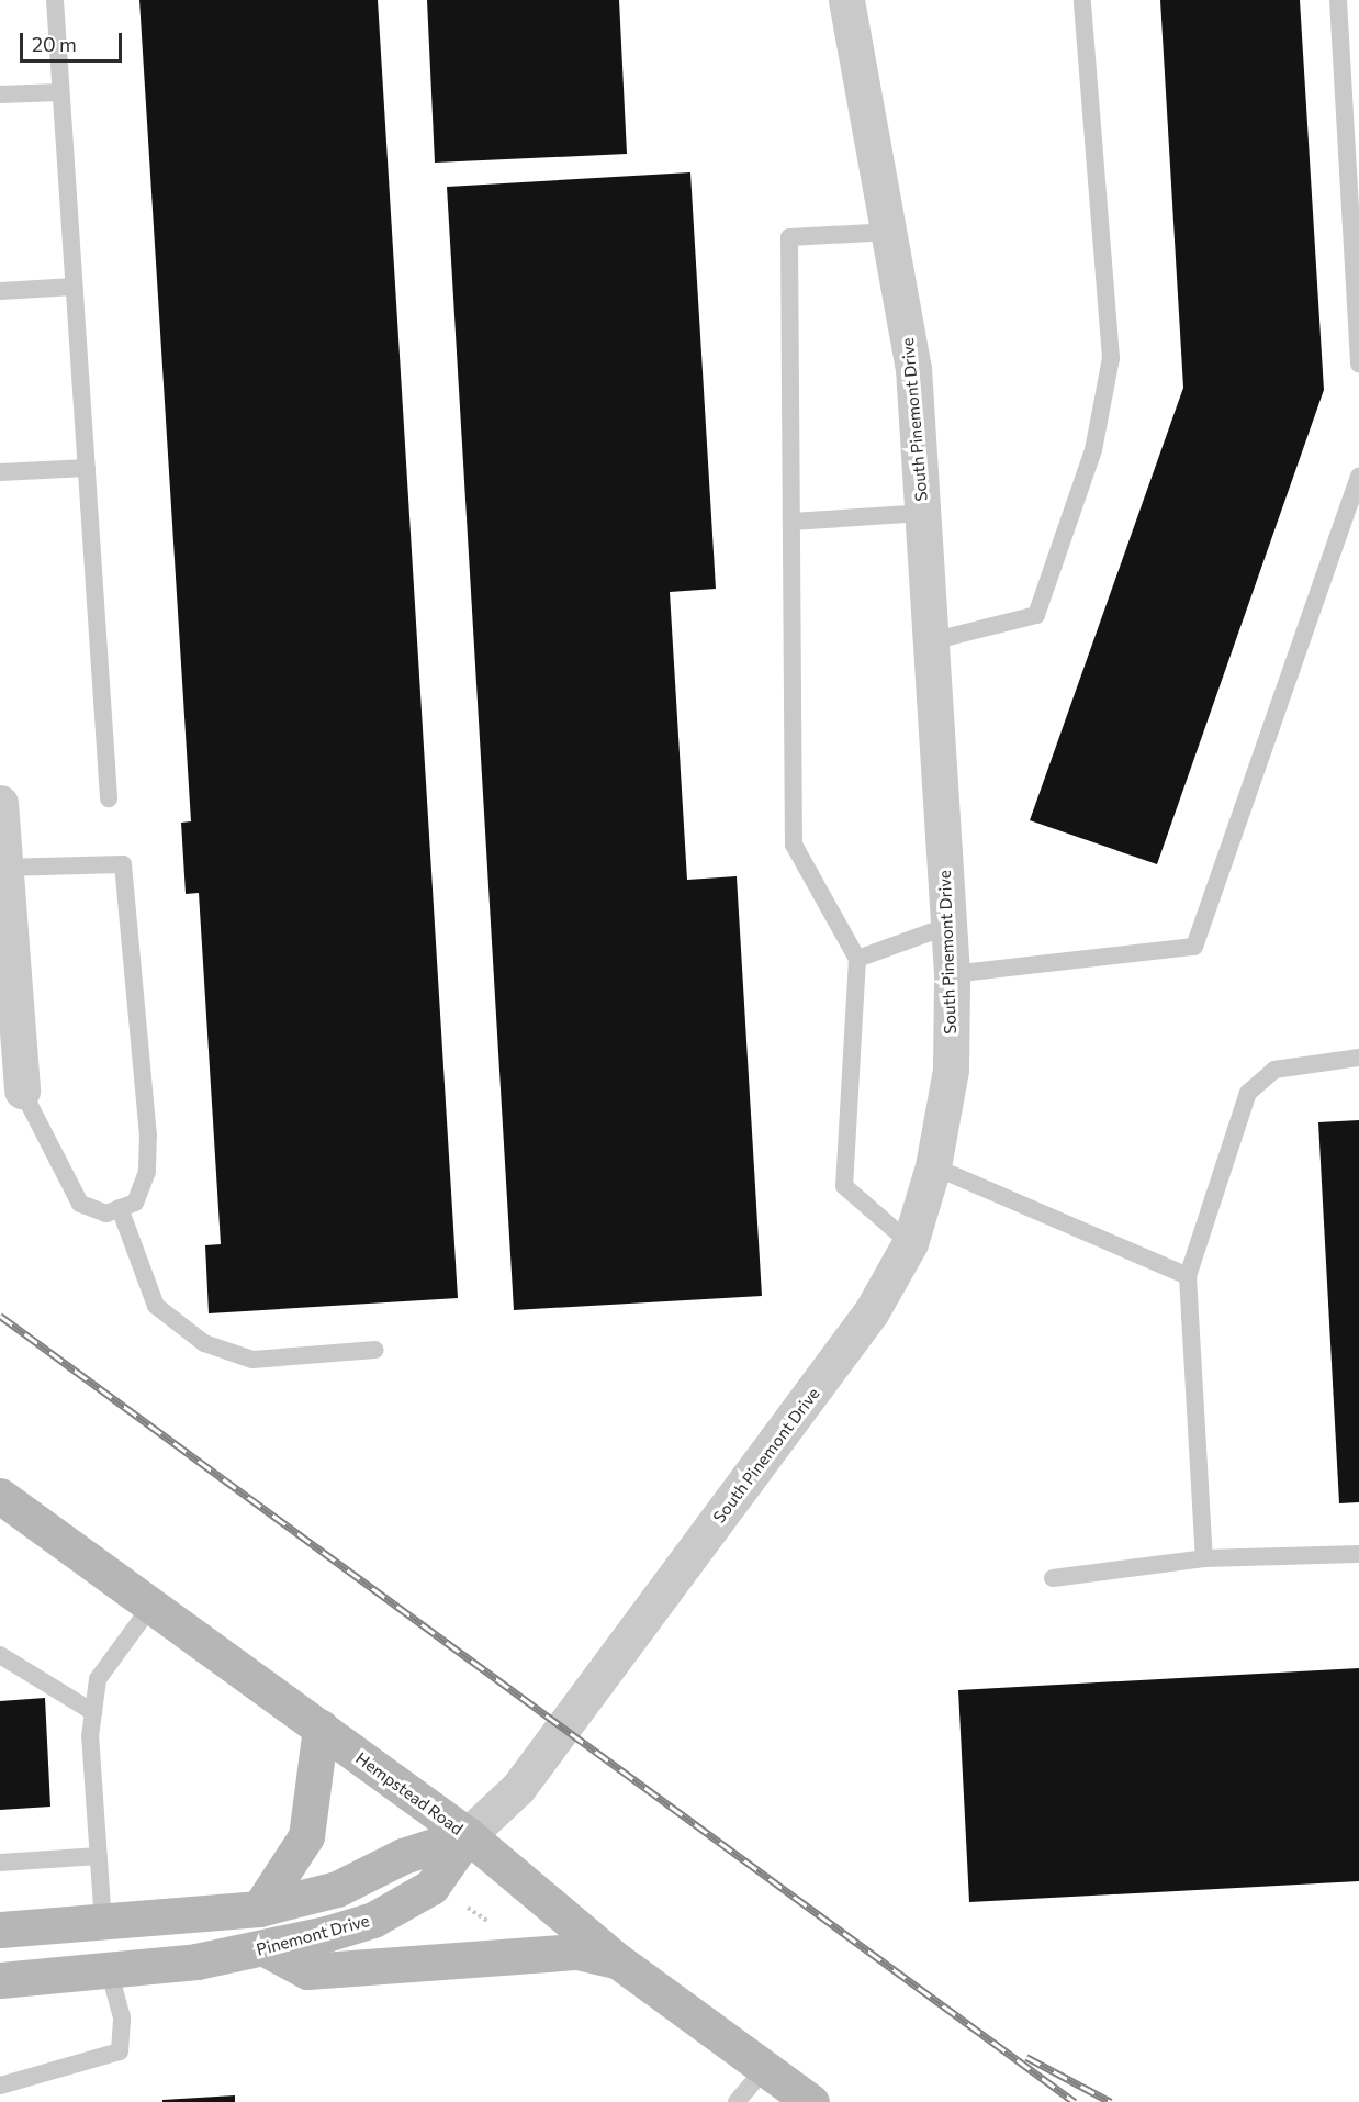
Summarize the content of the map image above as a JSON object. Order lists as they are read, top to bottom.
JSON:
{
  "streets": {
    "main road": ["Hempstead Road", "Pinemont Drive"],
    "street": ["South Pinemont Drive"]
  },
  "crossings": [
    ["South Pinemont Drive", "Hempstead Road"],
    ["South Pinemont Drive", "Pinemont Drive"],
    ["Hempstead Road", "Pinemont Drive"]
  ],
  "scale_bar": "20 m"
}
